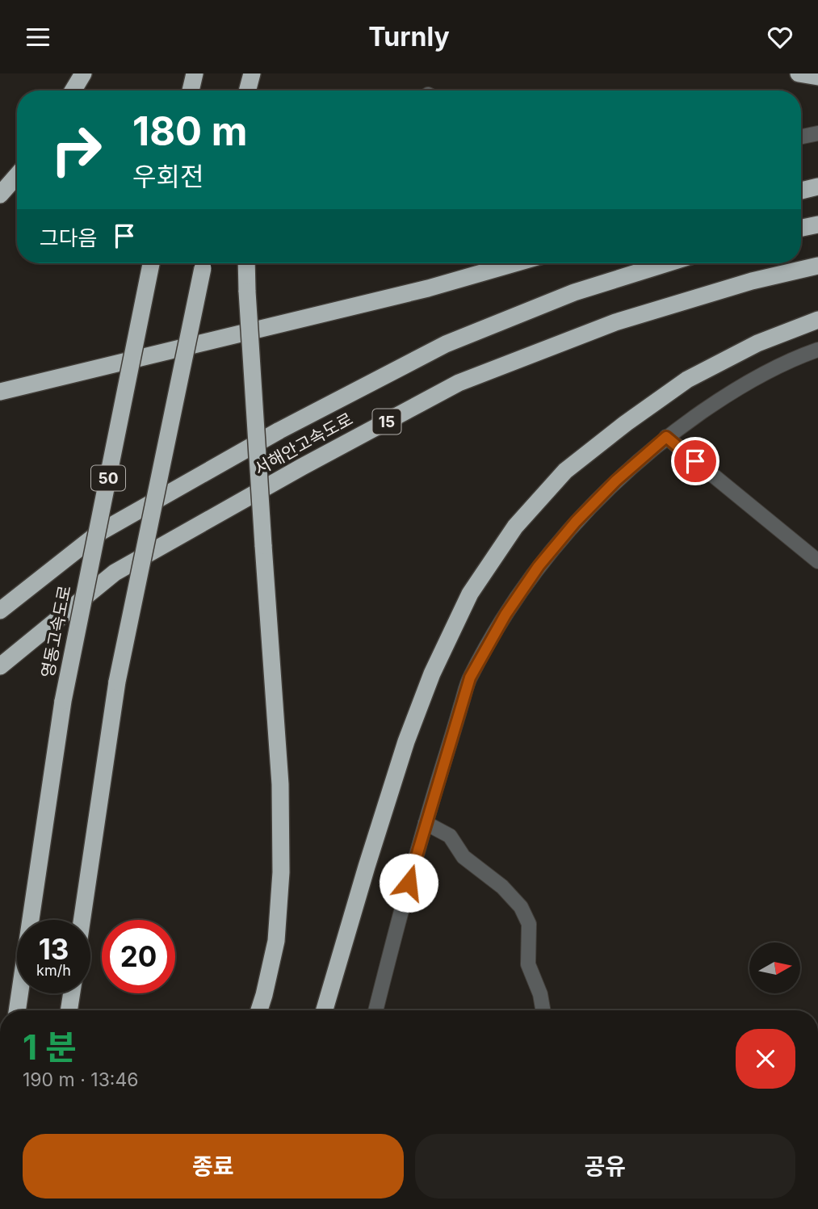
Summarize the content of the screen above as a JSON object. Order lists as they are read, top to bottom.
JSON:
{
  "streets": {
    "highway": [
      "15",
      "서해안고속도로",
      "50",
      "영동고속도로"
    ]
  },
  "north": "right",
  "page": {
    "header": "Turnly",
    "turn": ["180 m", "우회전"],
    "then": "그다음",
    "speed": "13 km/h",
    "limit": "20",
    "heading": ["1 분", "190 m · 13:46"],
    "buttons": ["종료", "공유"]
  }
}
